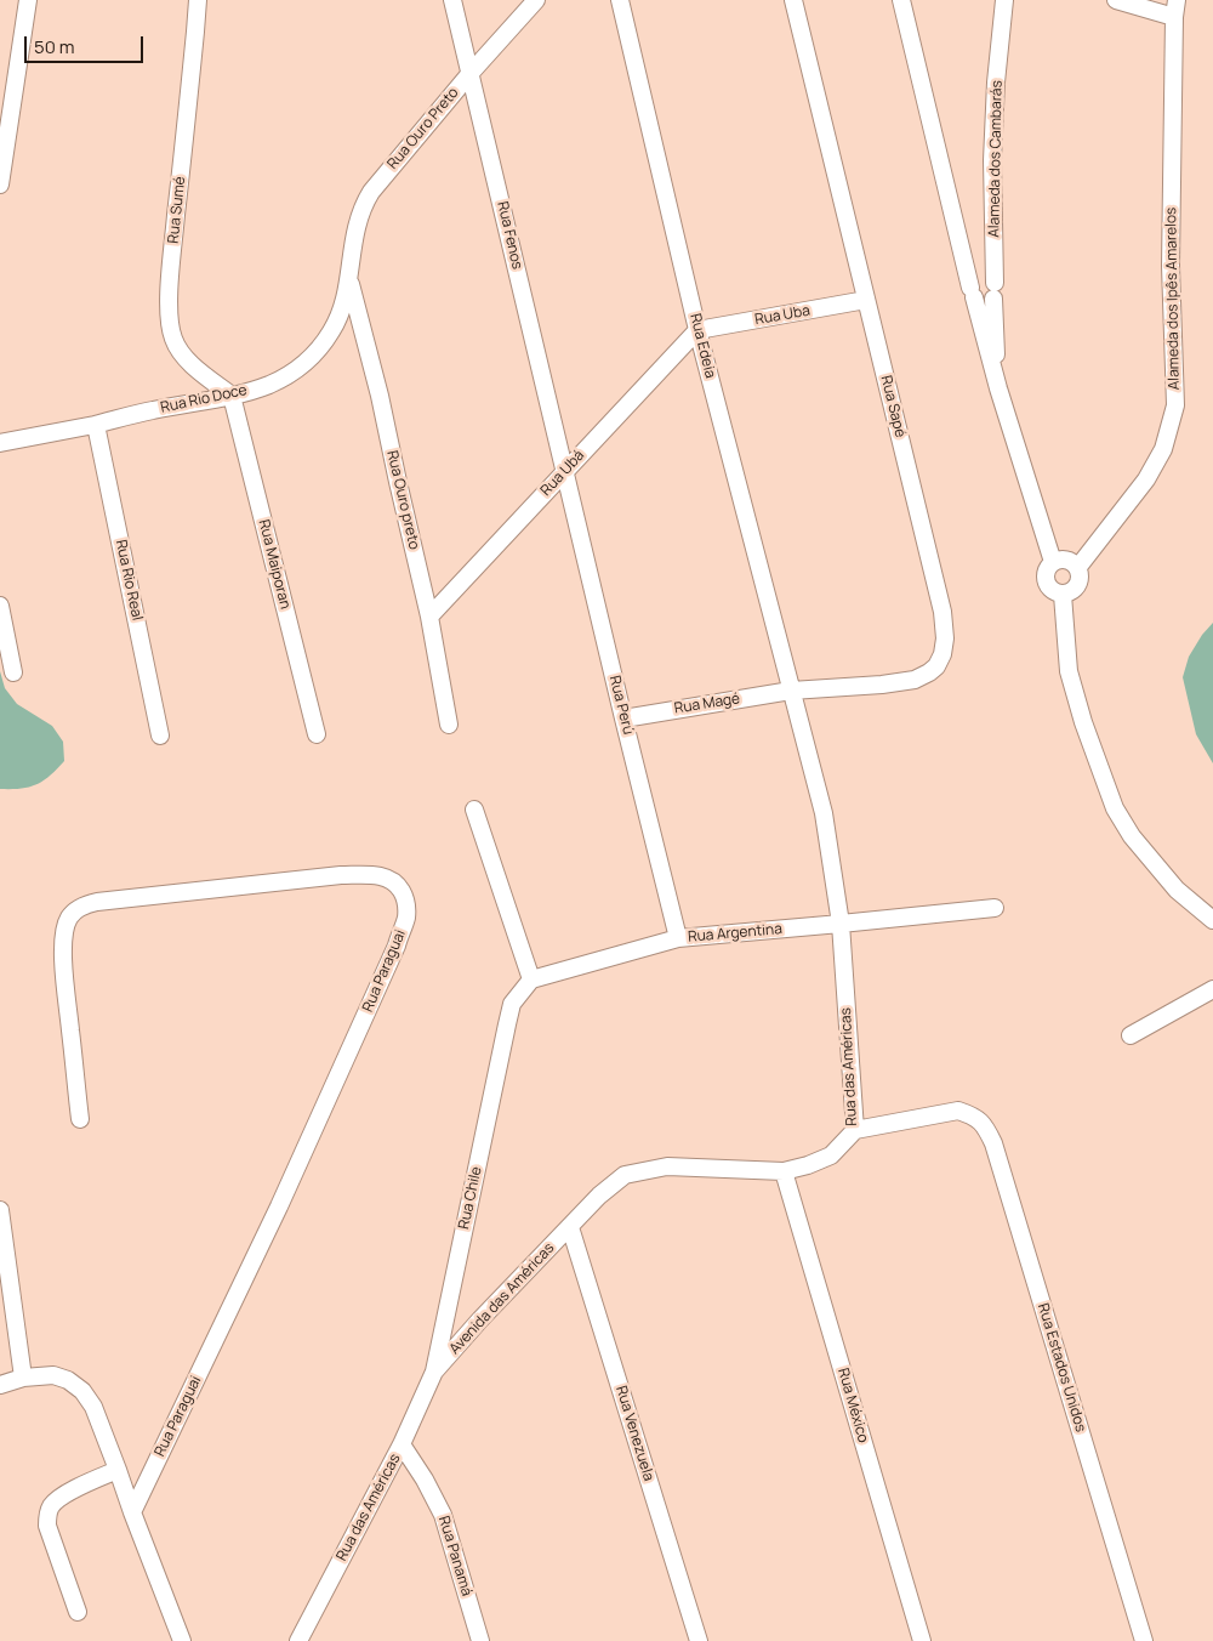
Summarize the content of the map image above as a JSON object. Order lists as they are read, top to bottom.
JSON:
{
  "streets": {
    "street": [
      "Rua Ouro Preto",
      "Alameda dos Cambarás",
      "Rua Sumé",
      "Rua Fenos",
      "Alameda dos Ipês Amarelos",
      "Rua Uba",
      "Rua Edeia",
      "Rua Rio Doce",
      "Rua Sapé",
      "Rua Ubá",
      "Rua Ouro preto",
      "Rua Maiporan",
      "Rua Rio Real",
      "Rua Magé",
      "Rua Perú",
      "Rua Argentina",
      "Rua Paraguai",
      "Rua das Américas",
      "Rua Chile",
      "Avenida das Américas",
      "Rua Estados Unidos",
      "Rua México",
      "Rua Venezuela",
      "Rua Panamá"
    ]
  },
  "crossings": [
    ["Rua Ouro Preto", "Rua Fenos"],
    ["Rua Ouro Preto", "Rua Rio Doce"],
    ["Rua Ouro Preto", "Rua Ouro preto"],
    ["Rua Sumé", "Rua Rio Doce"],
    ["Rua Sumé", "Rua Maiporan"],
    ["Rua Fenos", "Rua Ubá"],
    ["Rua Fenos", "Rua Perú"],
    ["Rua Uba", "Rua Edeia"],
    ["Rua Uba", "Rua Sapé"],
    ["Rua Uba", "Rua Ubá"],
    ["Rua Edeia", "Rua Sapé"],
    ["Rua Edeia", "Rua Ubá"],
    ["Rua Edeia", "Rua Magé"],
    ["Rua Edeia", "Rua das Américas"],
    ["Rua Rio Doce", "Rua Ouro preto"],
    ["Rua Rio Doce", "Rua Maiporan"],
    ["Rua Rio Doce", "Rua Rio Real"],
    ["Rua Sapé", "Rua Magé"],
    ["Rua Sapé", "Rua das Américas"],
    ["Rua Ubá", "Rua Ouro preto"],
    ["Rua Ubá", "Rua Perú"],
    ["Rua Magé", "Rua Perú"],
    ["Rua Magé", "Rua das Américas"],
    ["Rua Perú", "Rua Argentina"],
    ["Rua Argentina", "Rua das Américas"],
    ["Rua Argentina", "Rua Chile"],
    ["Rua das Américas", "Rua Chile"],
    ["Rua das Américas", "Avenida das Américas"],
    ["Rua das Américas", "Rua Estados Unidos"],
    ["Rua das Américas", "Rua México"],
    ["Rua das Américas", "Rua Venezuela"],
    ["Rua das Américas", "Rua Panamá"],
    ["Rua Chile", "Avenida das Américas"],
    ["Avenida das Américas", "Rua Venezuela"]
  ],
  "scale_bar": "50 m"
}
